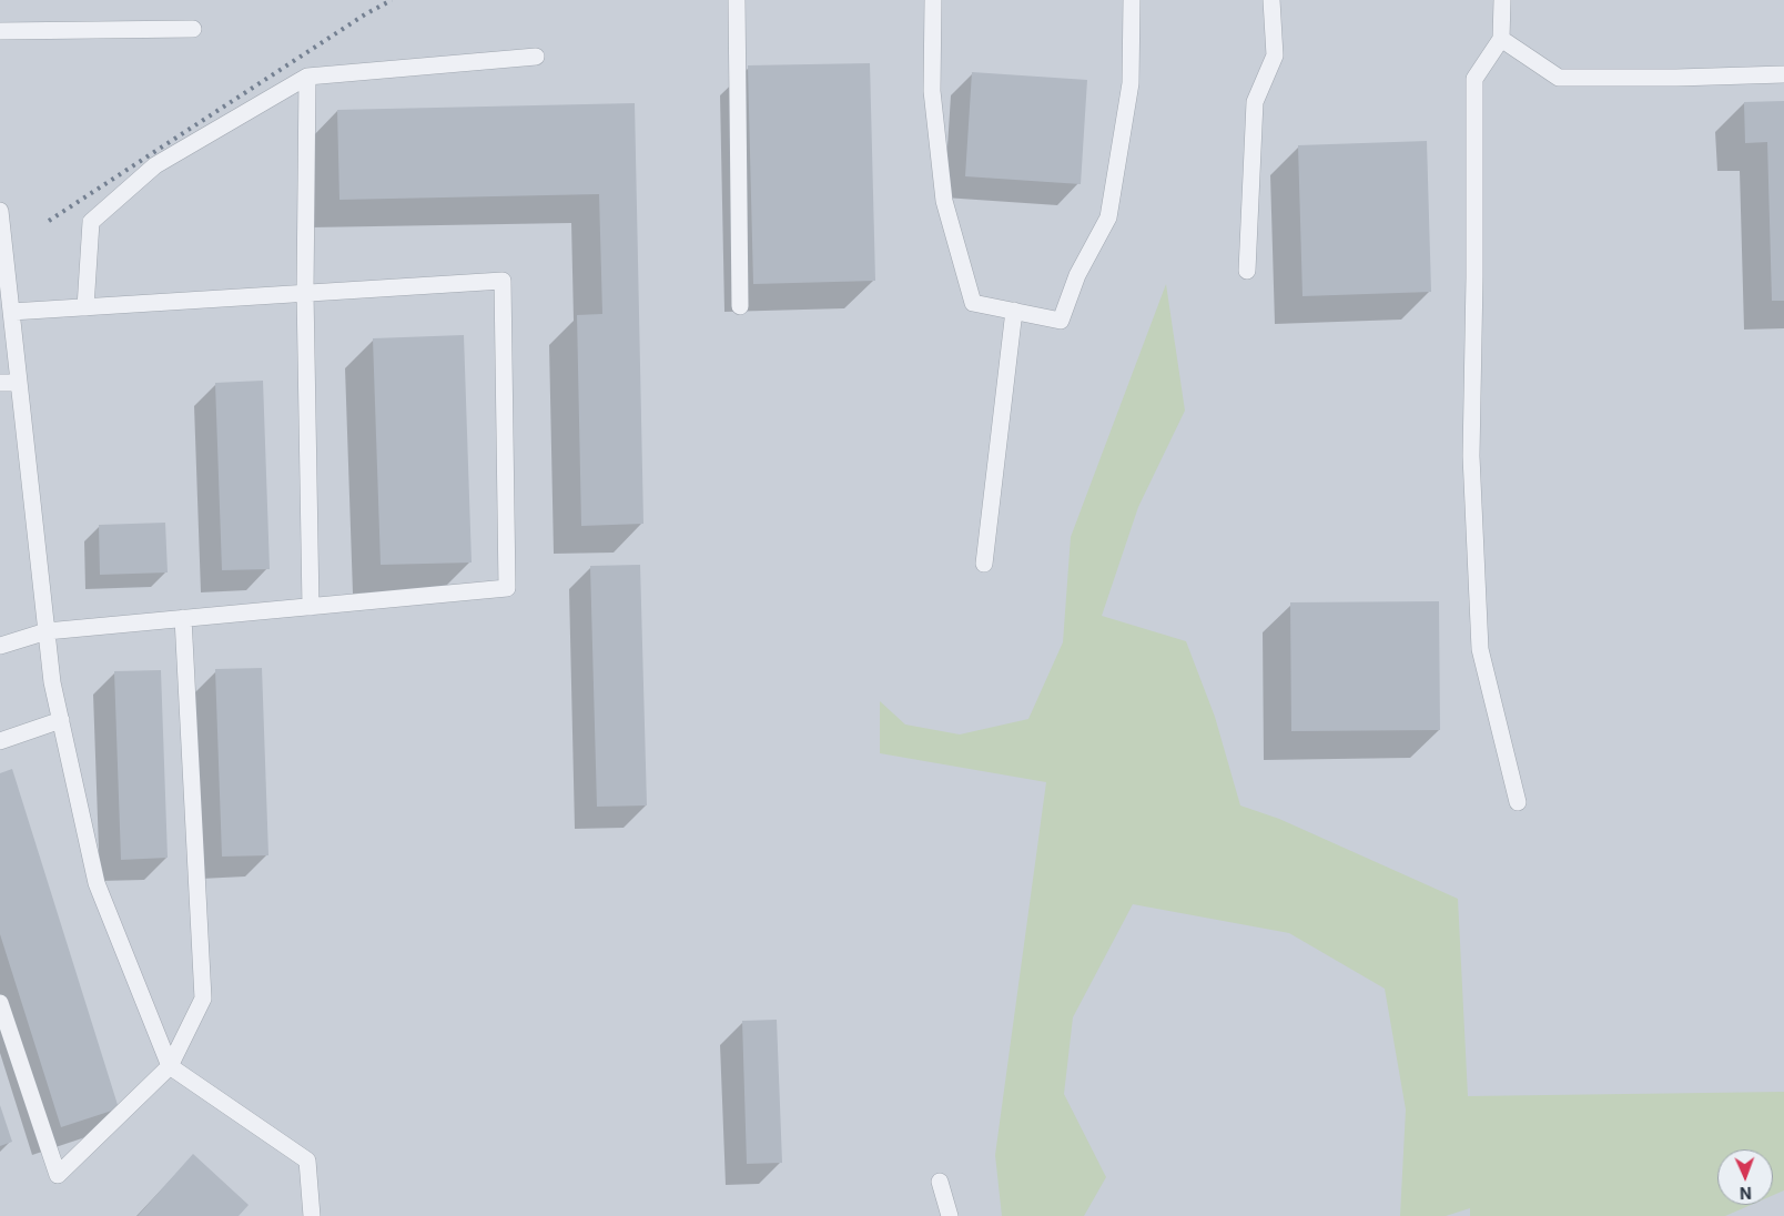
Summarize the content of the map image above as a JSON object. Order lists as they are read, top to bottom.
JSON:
{
  "north": "bottom"
}
